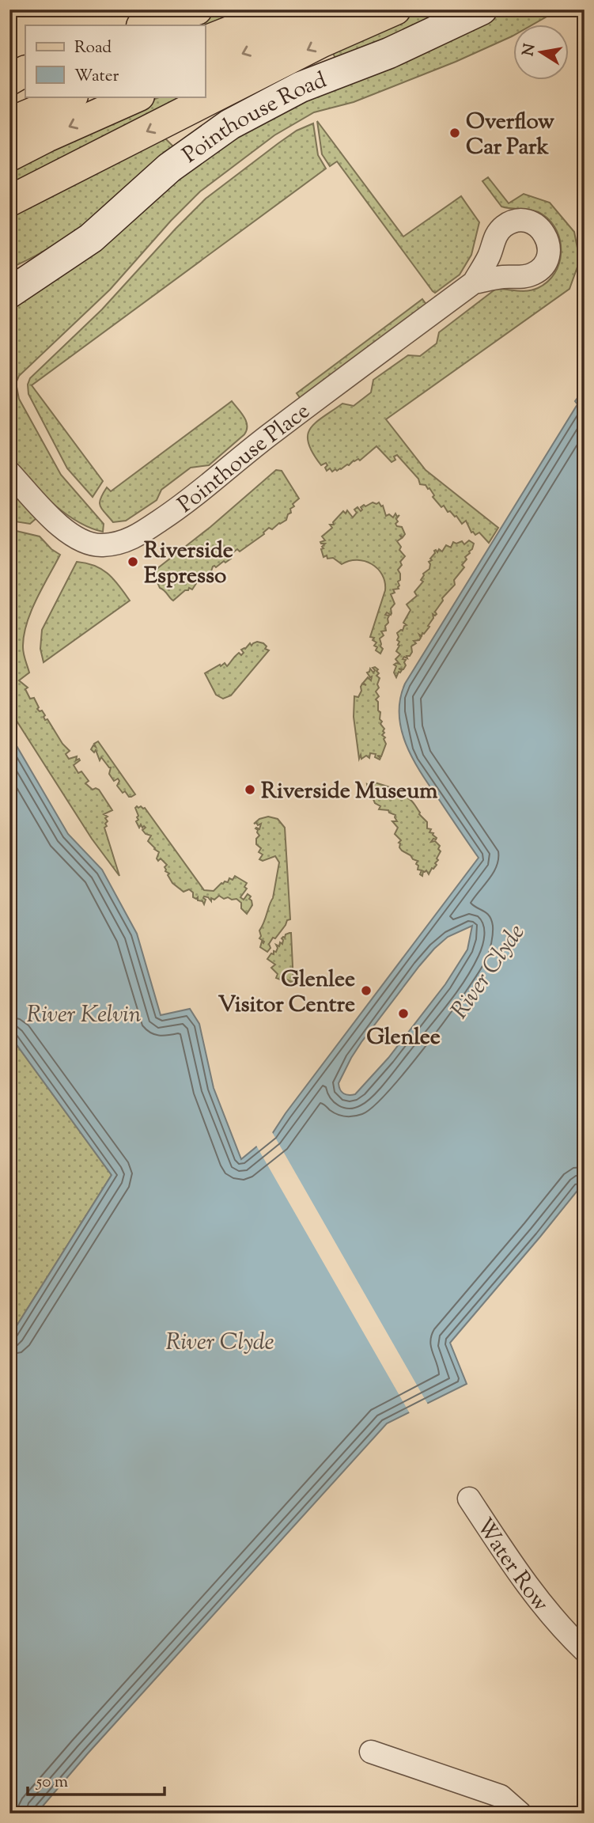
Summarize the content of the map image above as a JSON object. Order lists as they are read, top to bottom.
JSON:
{
  "streets": {
    "street": ["Pointhouse Road", "Pointhouse Place", "Water Row"]
  },
  "water": ["River Clyde", "River Kelvin"],
  "places": [
    "Overflow Car Park",
    "Riverside Espresso",
    "Riverside Museum",
    "Glenlee Visitor Centre",
    "Glenlee"
  ],
  "legend": ["Road", "Water"],
  "scale_bar": "50 m",
  "north": "left"
}
